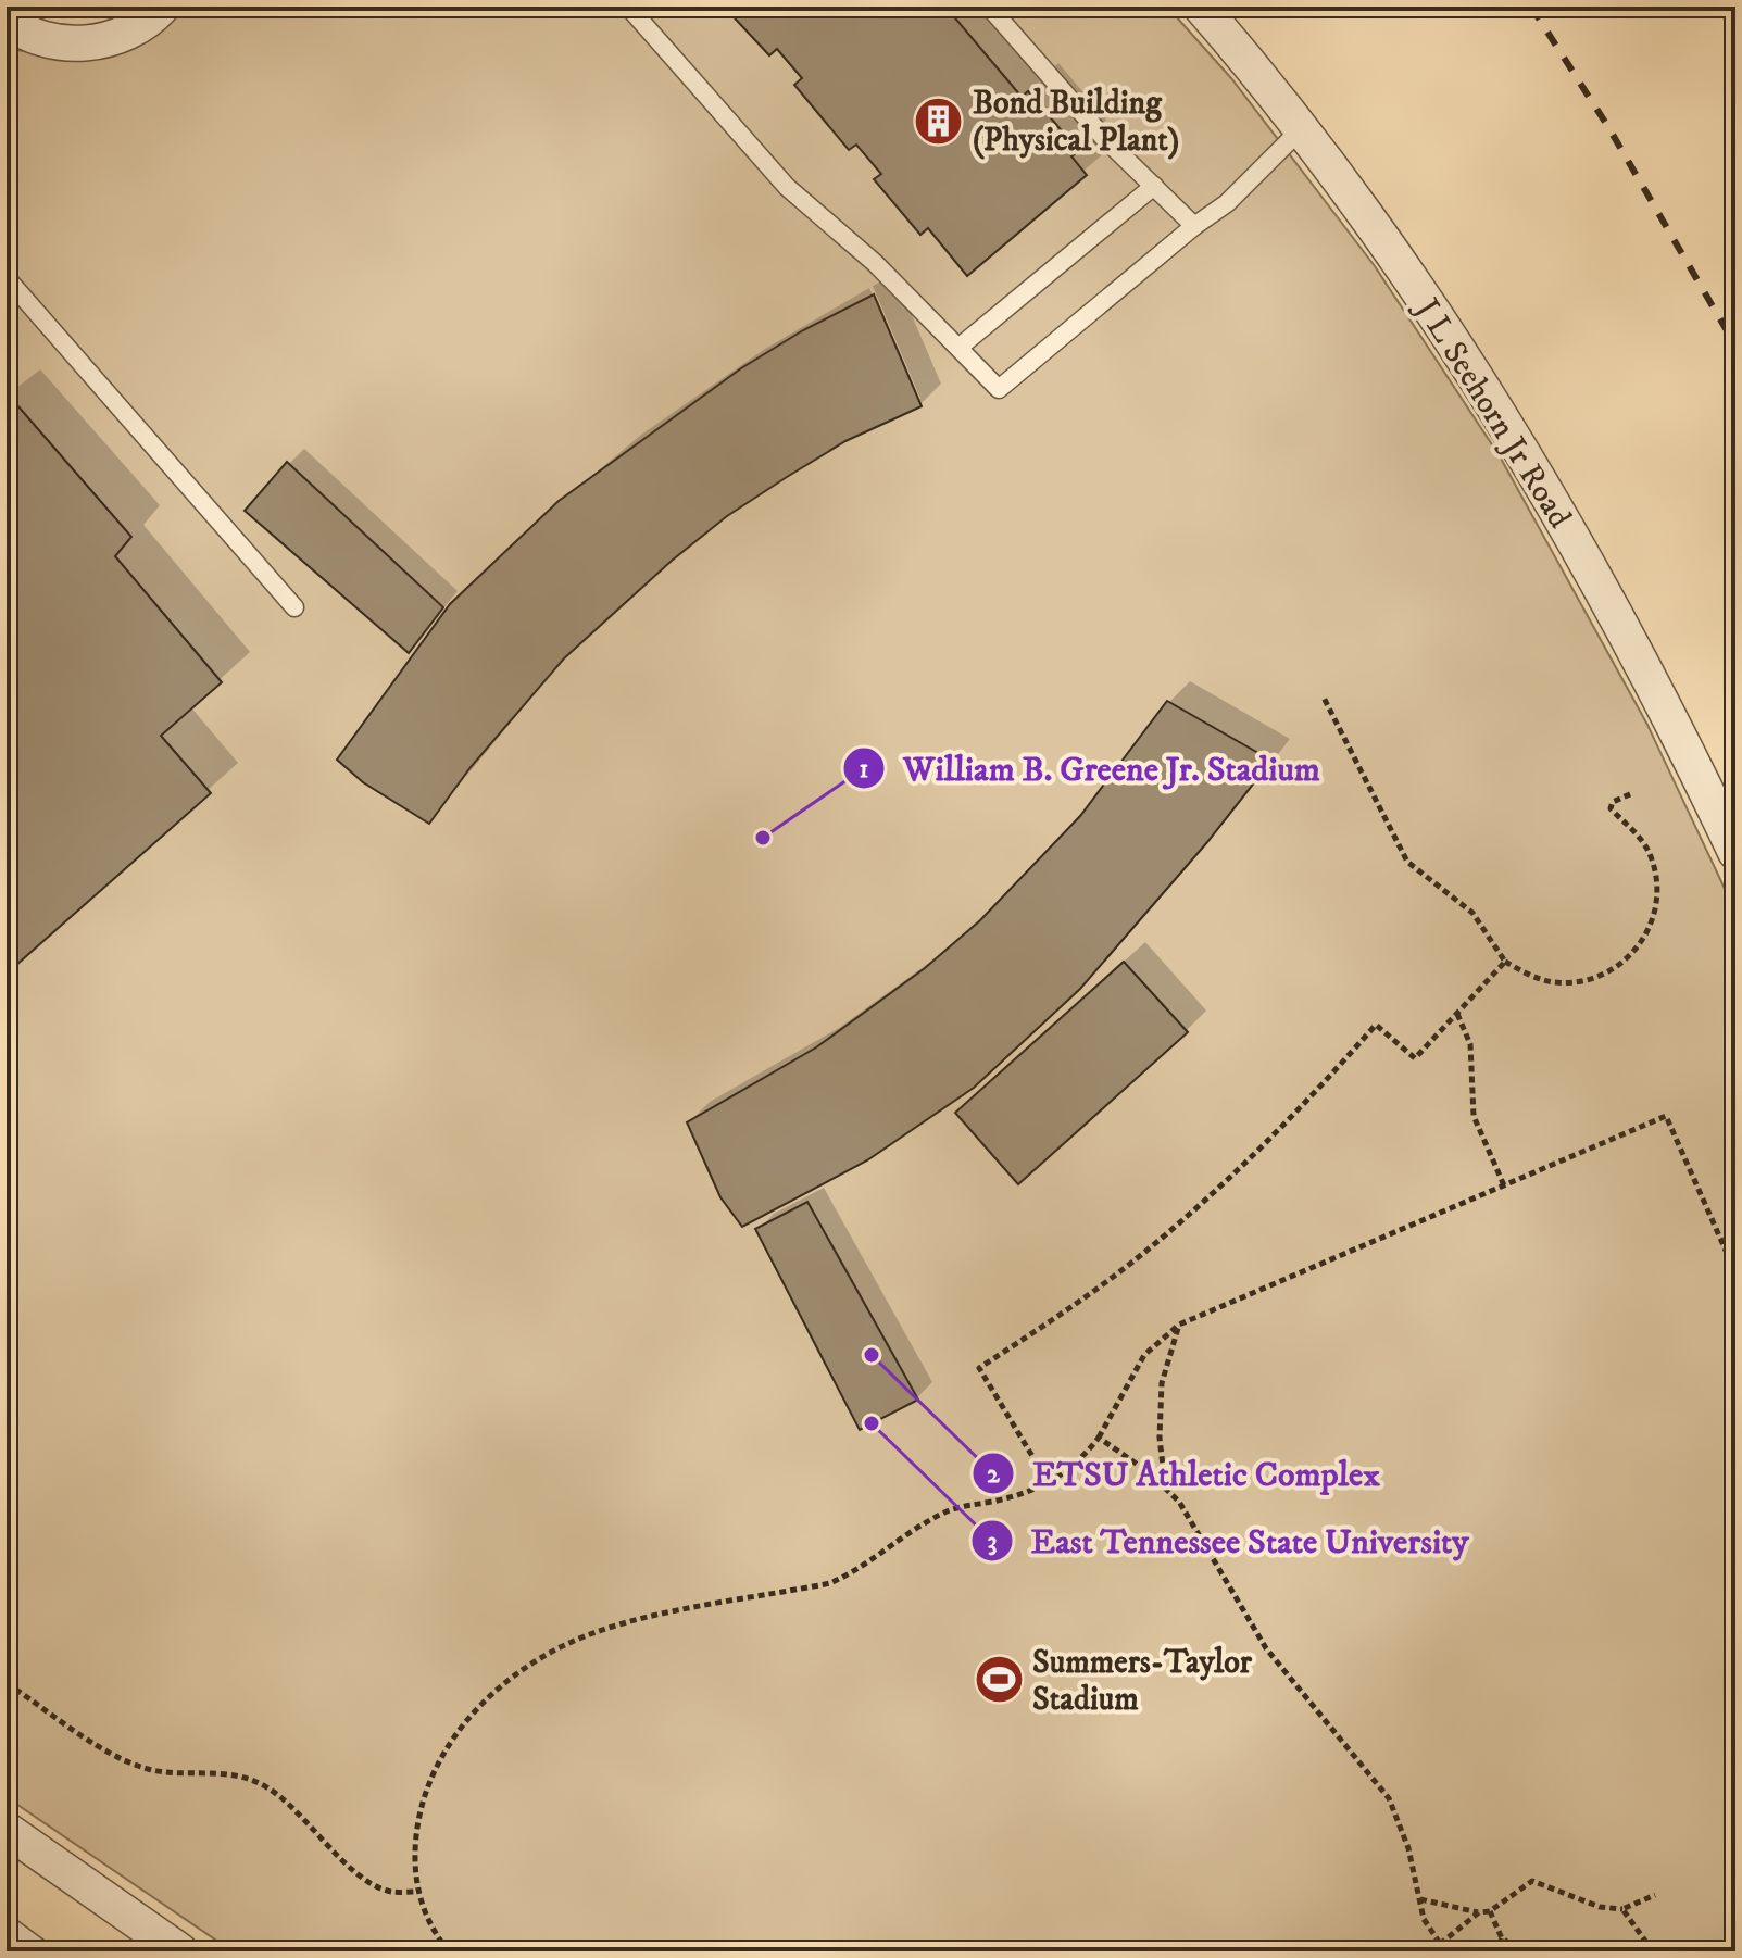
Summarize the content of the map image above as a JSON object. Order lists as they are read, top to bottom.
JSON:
{
  "streets": {
    "street": ["J L Seehorn Jr Road"]
  },
  "places": {
    "building": ["Bond Building (Physical Plant)"],
    "other": ["William B. Greene Jr. Stadium", "ETSU Athletic Complex", "East Tennessee State University"],
    "sports": ["Summers-Taylor Stadium"]
  }
}
